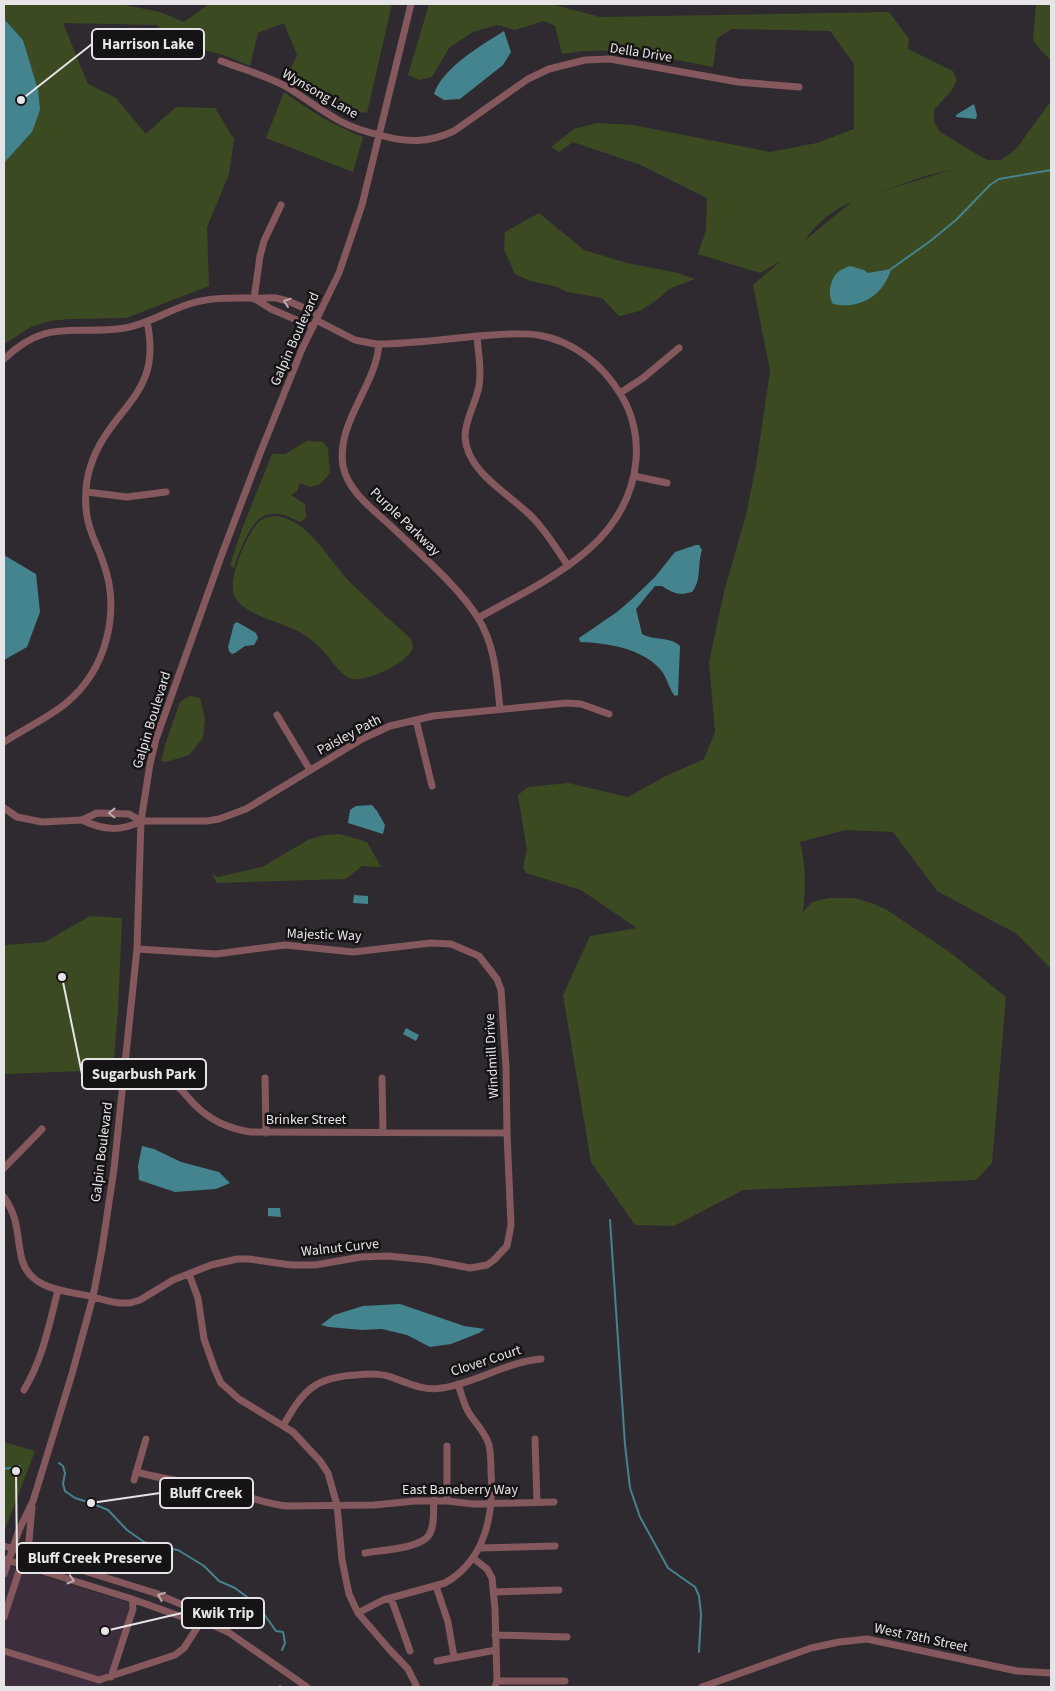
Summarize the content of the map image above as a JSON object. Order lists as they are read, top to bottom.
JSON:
{
  "streets": {
    "street": [
      "Della Drive",
      "Wynsong Lane",
      "Galpin Boulevard",
      "Purple Parkway",
      "Paisley Path",
      "Majestic Way",
      "Windmill Drive",
      "Brinker Street",
      "Walnut Curve",
      "Clover Court",
      "East Baneberry Way",
      "West 78th Street"
    ]
  },
  "crossings": [
    ["Della Drive", "Wynsong Lane"],
    ["Della Drive", "Galpin Boulevard"],
    ["Wynsong Lane", "Galpin Boulevard"],
    ["Galpin Boulevard", "Paisley Path"],
    ["Galpin Boulevard", "Majestic Way"],
    ["Galpin Boulevard", "Brinker Street"],
    ["Galpin Boulevard", "Walnut Curve"],
    ["Purple Parkway", "Paisley Path"],
    ["Majestic Way", "Windmill Drive"],
    ["Windmill Drive", "Brinker Street"],
    ["Windmill Drive", "Walnut Curve"],
    ["Brinker Street", "Walnut Curve"]
  ],
  "places": [
    "Harrison Lake",
    "Sugarbush Park",
    "Bluff Creek Preserve",
    "Bluff Creek",
    "Kwik Trip"
  ]
}
